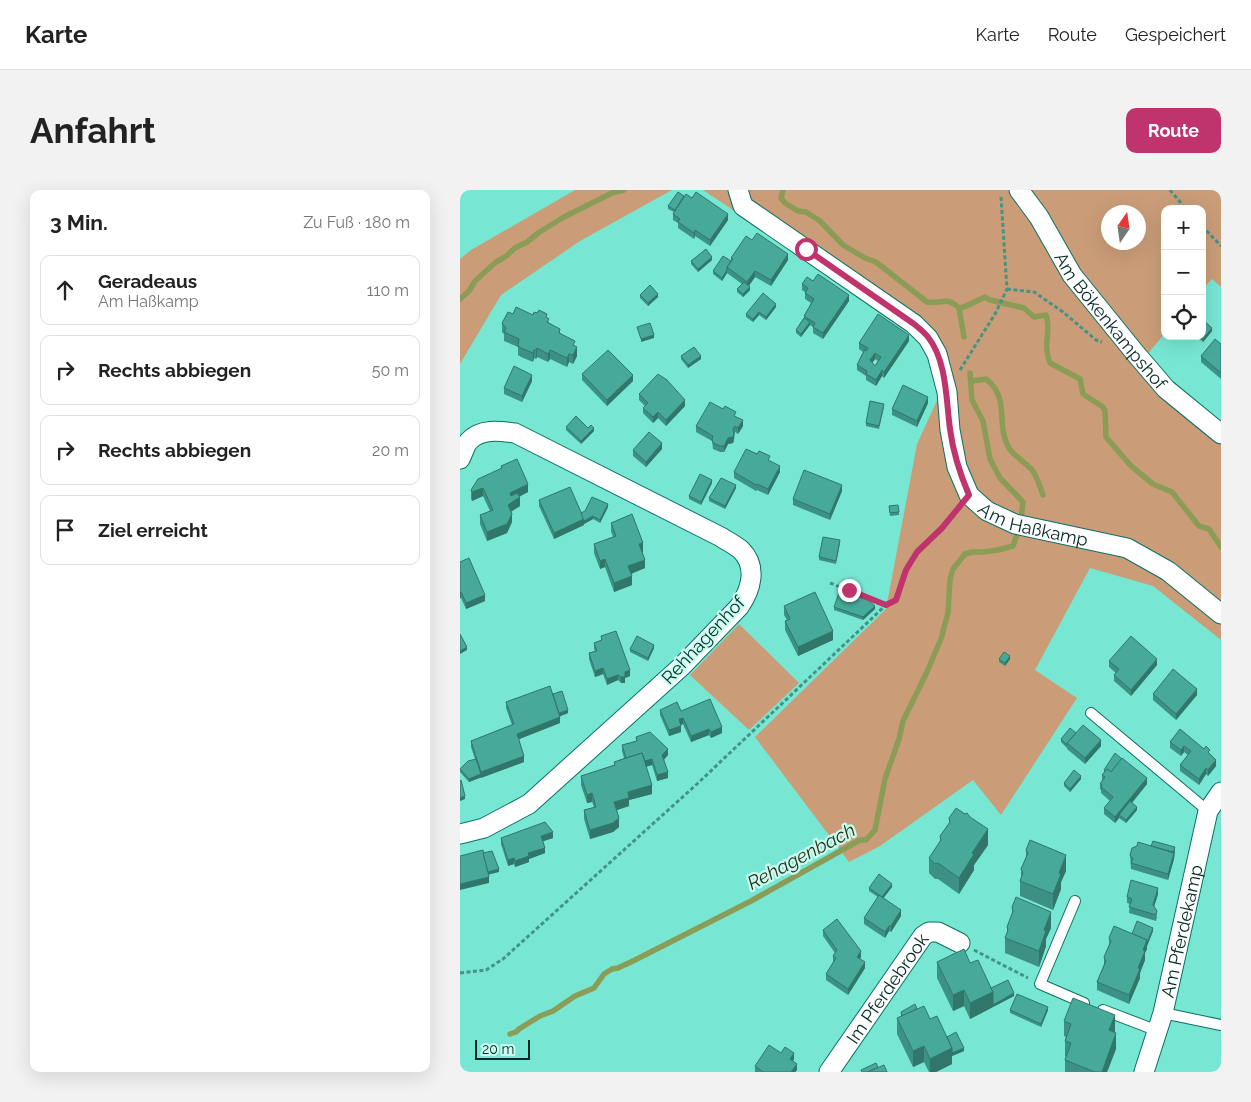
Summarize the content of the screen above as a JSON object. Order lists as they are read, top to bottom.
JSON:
{
  "streets": {
    "street": [
      "Am Bökenkampshof",
      "Am Haßkamp",
      "Rehhagenhof",
      "Am Pferdekamp",
      "Im Pferdebrook"
    ]
  },
  "water": ["Rehagenbach"],
  "scale_bar": "20 m",
  "north": "top",
  "page": {
    "header": "Karte",
    "nav": ["Karte", "Route", "Gespeichert"],
    "buttons": "Route",
    "title": "Anfahrt",
    "heading": ["3 Min.", "Zu Fuß · 180 m"],
    "map_buttons": ["+", "−"],
    "list": [
      ["Geradeaus", "Am Haßkamp", "110 m"],
      ["Rechts abbiegen", "50 m"],
      ["Rechts abbiegen", "20 m"],
      "Ziel erreicht"
    ],
    "scale": "20 m"
  }
}
